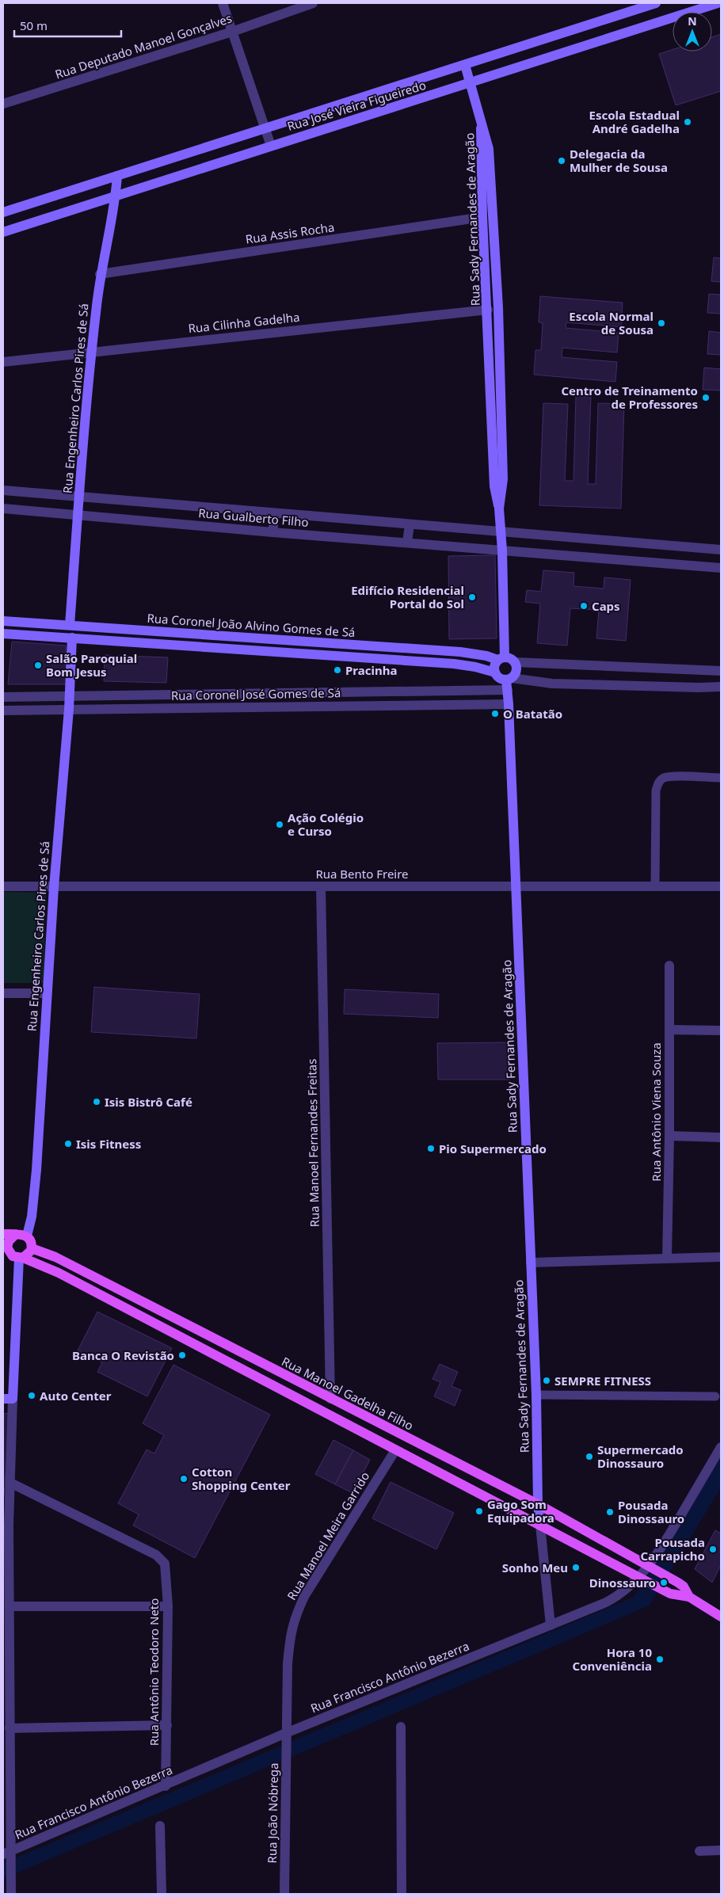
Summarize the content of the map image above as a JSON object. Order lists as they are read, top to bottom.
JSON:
{
  "streets": {
    "main road": ["Rua Manoel Gadelha Filho"],
    "street": [
      "Rua Deputado Manoel Gonçalves",
      "Rua José Vieira Figueiredo",
      "Rua Sady Fernandes de Aragão",
      "Rua Assis Rocha",
      "Rua Cilinha Gadelha",
      "Rua Engenheiro Carlos Pires de Sá",
      "Rua Gualberto Filho",
      "Rua Coronel João Alvino Gomes de Sá",
      "Rua Coronel José Gomes de Sá",
      "Rua Bento Freire",
      "Rua Antônio Viena Souza",
      "Rua Manoel Fernandes Freitas",
      "Rua Manoel Meira Garrido",
      "Rua Antônio Teodoro Neto",
      "Rua Francisco Antônio Bezerra",
      "Rua João Nóbrega"
    ]
  },
  "crossings": [
    ["Rua José Vieira Figueiredo", "Rua Engenheiro Carlos Pires de Sá"],
    ["Rua Sady Fernandes de Aragão", "Rua Assis Rocha"],
    ["Rua Sady Fernandes de Aragão", "Rua Cilinha Gadelha"],
    ["Rua Sady Fernandes de Aragão", "Rua Gualberto Filho"],
    ["Rua Sady Fernandes de Aragão", "Rua Coronel João Alvino Gomes de Sá"],
    ["Rua Sady Fernandes de Aragão", "Rua Coronel José Gomes de Sá"],
    ["Rua Sady Fernandes de Aragão", "Rua Bento Freire"],
    ["Rua Sady Fernandes de Aragão", "Rua Manoel Gadelha Filho"],
    ["Rua Sady Fernandes de Aragão", "Rua Francisco Antônio Bezerra"],
    ["Rua Assis Rocha", "Rua Engenheiro Carlos Pires de Sá"],
    ["Rua Cilinha Gadelha", "Rua Engenheiro Carlos Pires de Sá"],
    ["Rua Engenheiro Carlos Pires de Sá", "Rua Gualberto Filho"],
    ["Rua Engenheiro Carlos Pires de Sá", "Rua Coronel João Alvino Gomes de Sá"],
    ["Rua Engenheiro Carlos Pires de Sá", "Rua Coronel José Gomes de Sá"],
    ["Rua Engenheiro Carlos Pires de Sá", "Rua Bento Freire"],
    ["Rua Engenheiro Carlos Pires de Sá", "Rua Manoel Gadelha Filho"],
    ["Rua Coronel João Alvino Gomes de Sá", "Rua Coronel José Gomes de Sá"],
    ["Rua Bento Freire", "Rua Manoel Fernandes Freitas"],
    ["Rua Manoel Fernandes Freitas", "Rua Manoel Gadelha Filho"],
    ["Rua Manoel Gadelha Filho", "Rua Francisco Antônio Bezerra"],
    ["Rua Manoel Meira Garrido", "Rua Francisco Antônio Bezerra"],
    ["Rua Manoel Meira Garrido", "Rua João Nóbrega"],
    ["Rua Antônio Teodoro Neto", "Rua Francisco Antônio Bezerra"],
    ["Rua Francisco Antônio Bezerra", "Rua João Nóbrega"]
  ],
  "places": [
    "Escola Estadual André Gadelha",
    "Delegacia da Mulher de Sousa",
    "Escola Normal de Sousa",
    "Centro de Treinamento de Professores",
    "Edifício Residencial Portal do Sol",
    "Caps",
    "Salão Paroquial Bom Jesus",
    "Pracinha",
    "O Batatão",
    "Ação Colégio e Curso",
    "Isis Bistrô Café",
    "Isis Fitness",
    "Pio Supermercado",
    "Banca O Revistão",
    "SEMPRE FITNESS",
    "Auto Center",
    "Supermercado Dinossauro",
    "Cotton Shopping Center",
    "Gago Som Equipadora",
    "Pousada Dinossauro",
    "Pousada Carrapicho",
    "Sonho Meu",
    "Dinossauro",
    "Hora 10 Conveniência"
  ],
  "scale_bar": "50 m",
  "north": "top"
}
